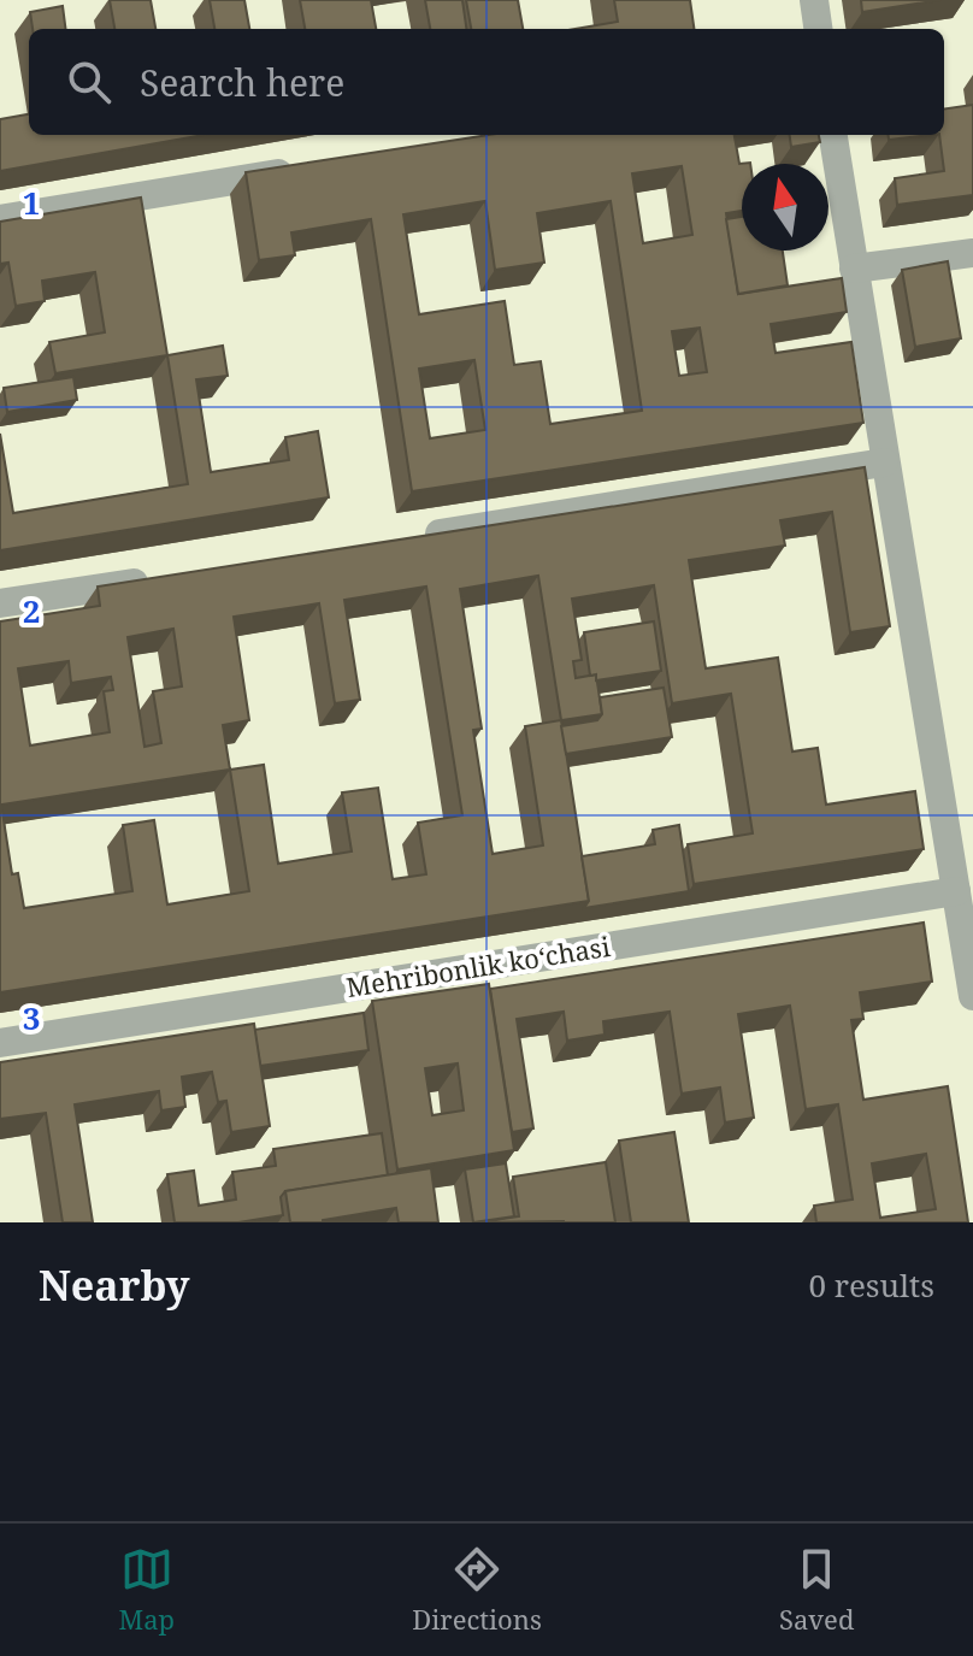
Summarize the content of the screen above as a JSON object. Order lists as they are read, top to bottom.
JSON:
{
  "streets": {
    "street": ["Mehribonlik koʻchasi"]
  },
  "north": "top",
  "page": {
    "search": "Search here",
    "heading": ["Nearby", "0 results"],
    "nav": ["Map", "Directions", "Saved"]
  },
  "grid": {
    "rows": ["1", "2", "3"]
  }
}
